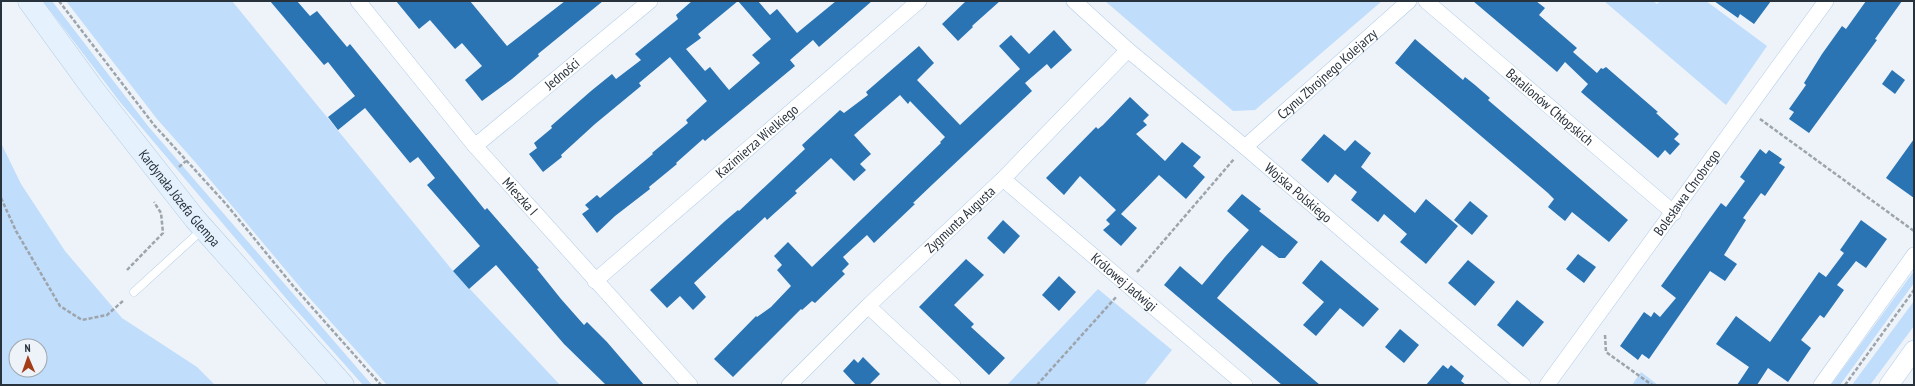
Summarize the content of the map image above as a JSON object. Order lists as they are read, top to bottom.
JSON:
{
  "streets": {
    "main road": ["Kardynała Józefa Glempa"],
    "street": [
      "Jedności",
      "Czynu Zbrojnego Kolejarzy",
      "Batalionów Chłopskich",
      "Kazimierza Wielkiego",
      "Wojska Polskiego",
      "Bolesława Chrobrego",
      "Mieszka I",
      "Zygmunta Augusta",
      "Królowej Jadwigi"
    ]
  },
  "crossings": [
    ["Jedności", "Mieszka I"],
    ["Czynu Zbrojnego Kolejarzy", "Wojska Polskiego"],
    ["Batalionów Chłopskich", "Bolesława Chrobrego"],
    ["Kazimierza Wielkiego", "Mieszka I"],
    ["Wojska Polskiego", "Zygmunta Augusta"],
    ["Zygmunta Augusta", "Królowej Jadwigi"]
  ],
  "north": "top"
}
